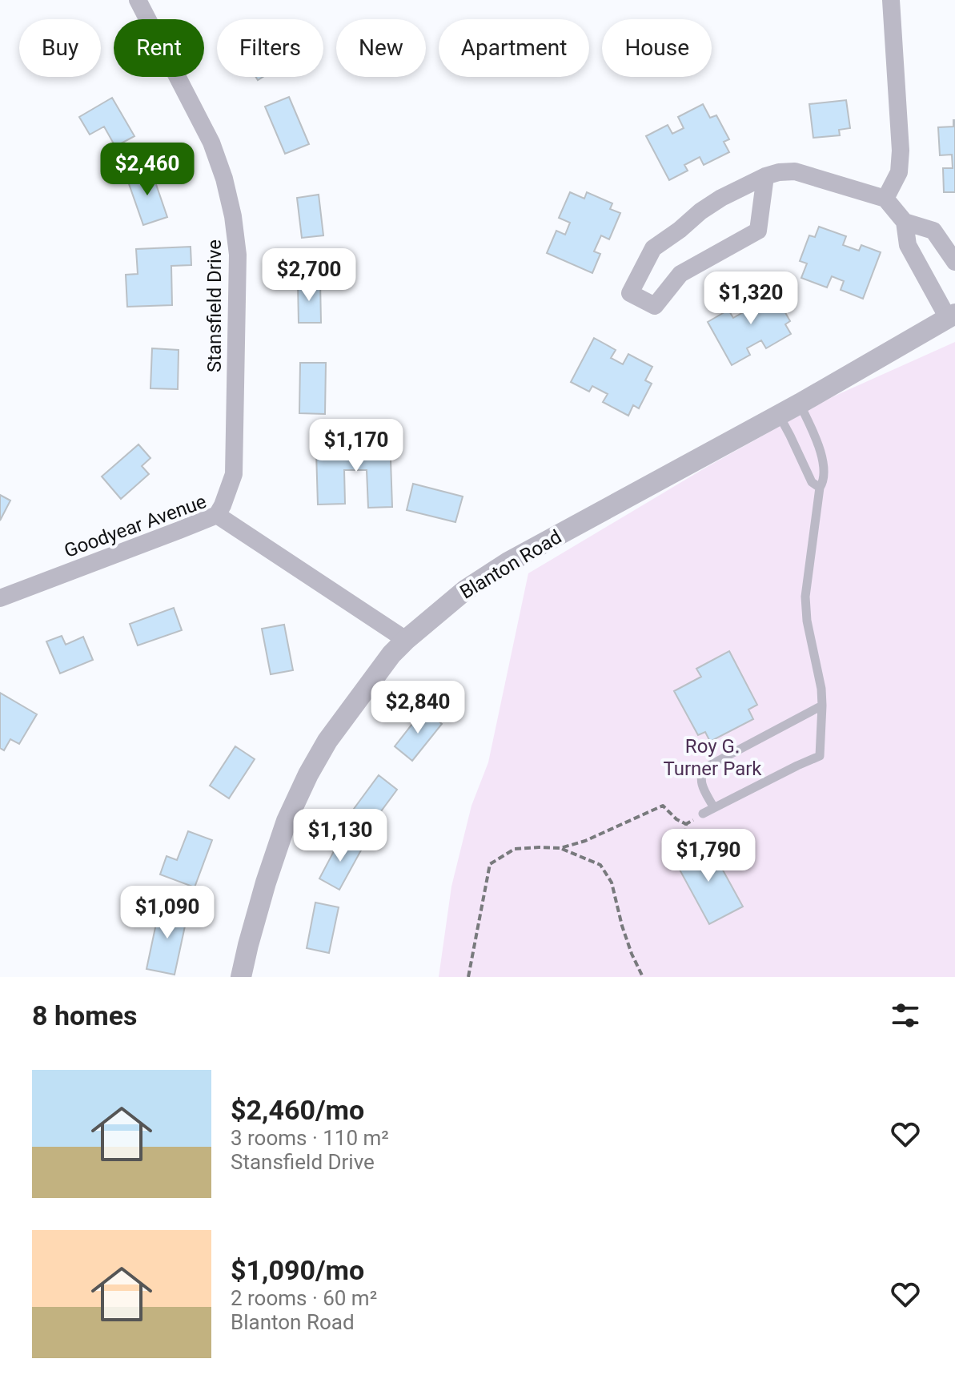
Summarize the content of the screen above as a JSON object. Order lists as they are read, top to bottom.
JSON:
{
  "streets": {
    "street": ["Stansfield Drive", "Goodyear Avenue", "Blanton Road"]
  },
  "crossings": [
    ["Stansfield Drive", "Goodyear Avenue"],
    ["Goodyear Avenue", "Blanton Road"]
  ],
  "parks": ["Roy G. Turner Park"],
  "page": {
    "chip": [
      "Buy",
      "Rent",
      "Filters",
      "New",
      "Apartment",
      "House"
    ],
    "price": [
      "$2,460",
      "$2,700",
      "$1,320",
      "$1,170",
      "$2,840",
      "$1,130",
      "$1,790",
      "$1,090"
    ],
    "heading": "8 homes",
    "list": [
      {
        "name": "$2,460/mo",
        "note": "3 rooms · 110 m² · Stansfield Drive"
      },
      {
        "name": "$1,090/mo",
        "note": "2 rooms · 60 m² · Blanton Road"
      }
    ]
  }
}
